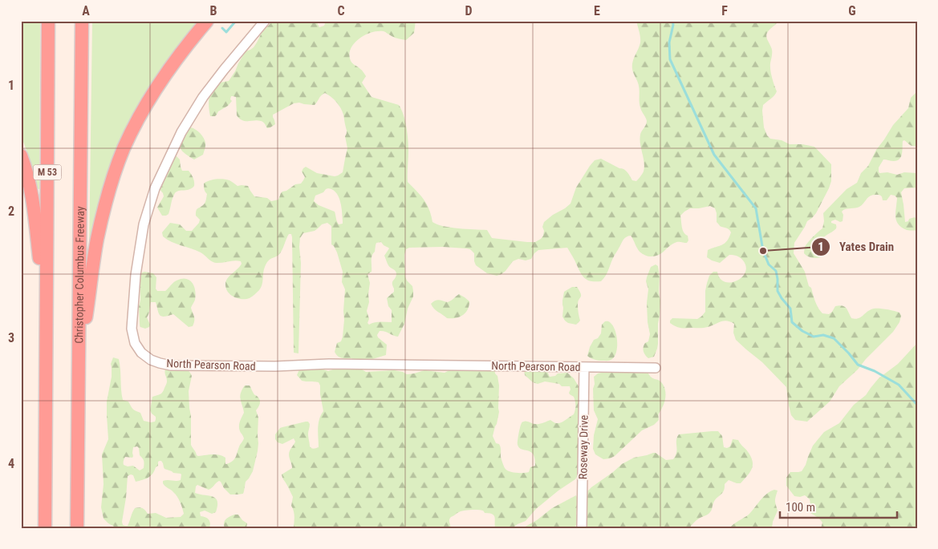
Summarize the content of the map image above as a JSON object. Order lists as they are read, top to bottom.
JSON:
{
  "streets": {
    "highway": ["M 53", "Christopher Columbus Freeway"],
    "street": ["North Pearson Road", "Roseway Drive"]
  },
  "crossings": [
    ["North Pearson Road", "Roseway Drive"]
  ],
  "places": ["Yates Drain"],
  "scale_bar": "100 m",
  "grid": {
    "columns": [
      "A",
      "B",
      "C",
      "D",
      "E",
      "F",
      "G"
    ],
    "rows": [
      "1",
      "2",
      "3",
      "4"
    ]
  }
}
